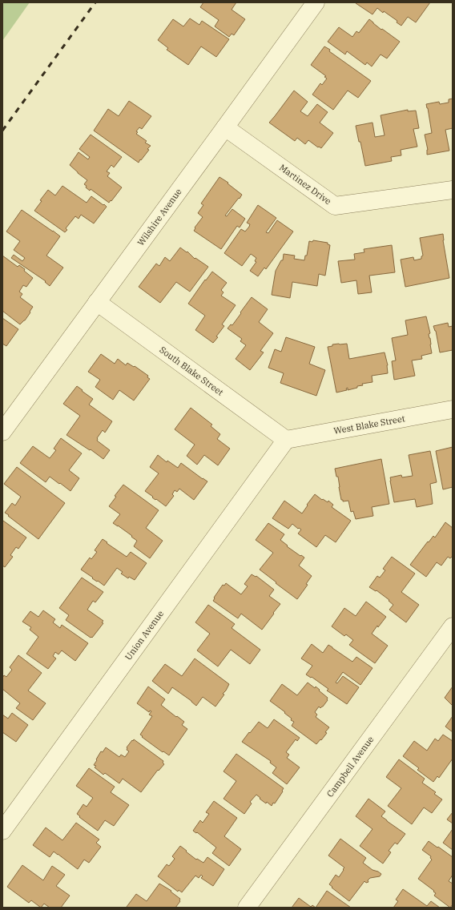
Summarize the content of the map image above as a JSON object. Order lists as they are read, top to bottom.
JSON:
{
  "streets": {
    "street": [
      "Martinez Drive",
      "Wilshire Avenue",
      "South Blake Street",
      "West Blake Street",
      "Union Avenue",
      "Campbell Avenue"
    ]
  },
  "crossings": [
    ["Martinez Drive", "Wilshire Avenue"],
    ["Wilshire Avenue", "South Blake Street"],
    ["South Blake Street", "West Blake Street"],
    ["South Blake Street", "Union Avenue"],
    ["West Blake Street", "Union Avenue"]
  ]
}
